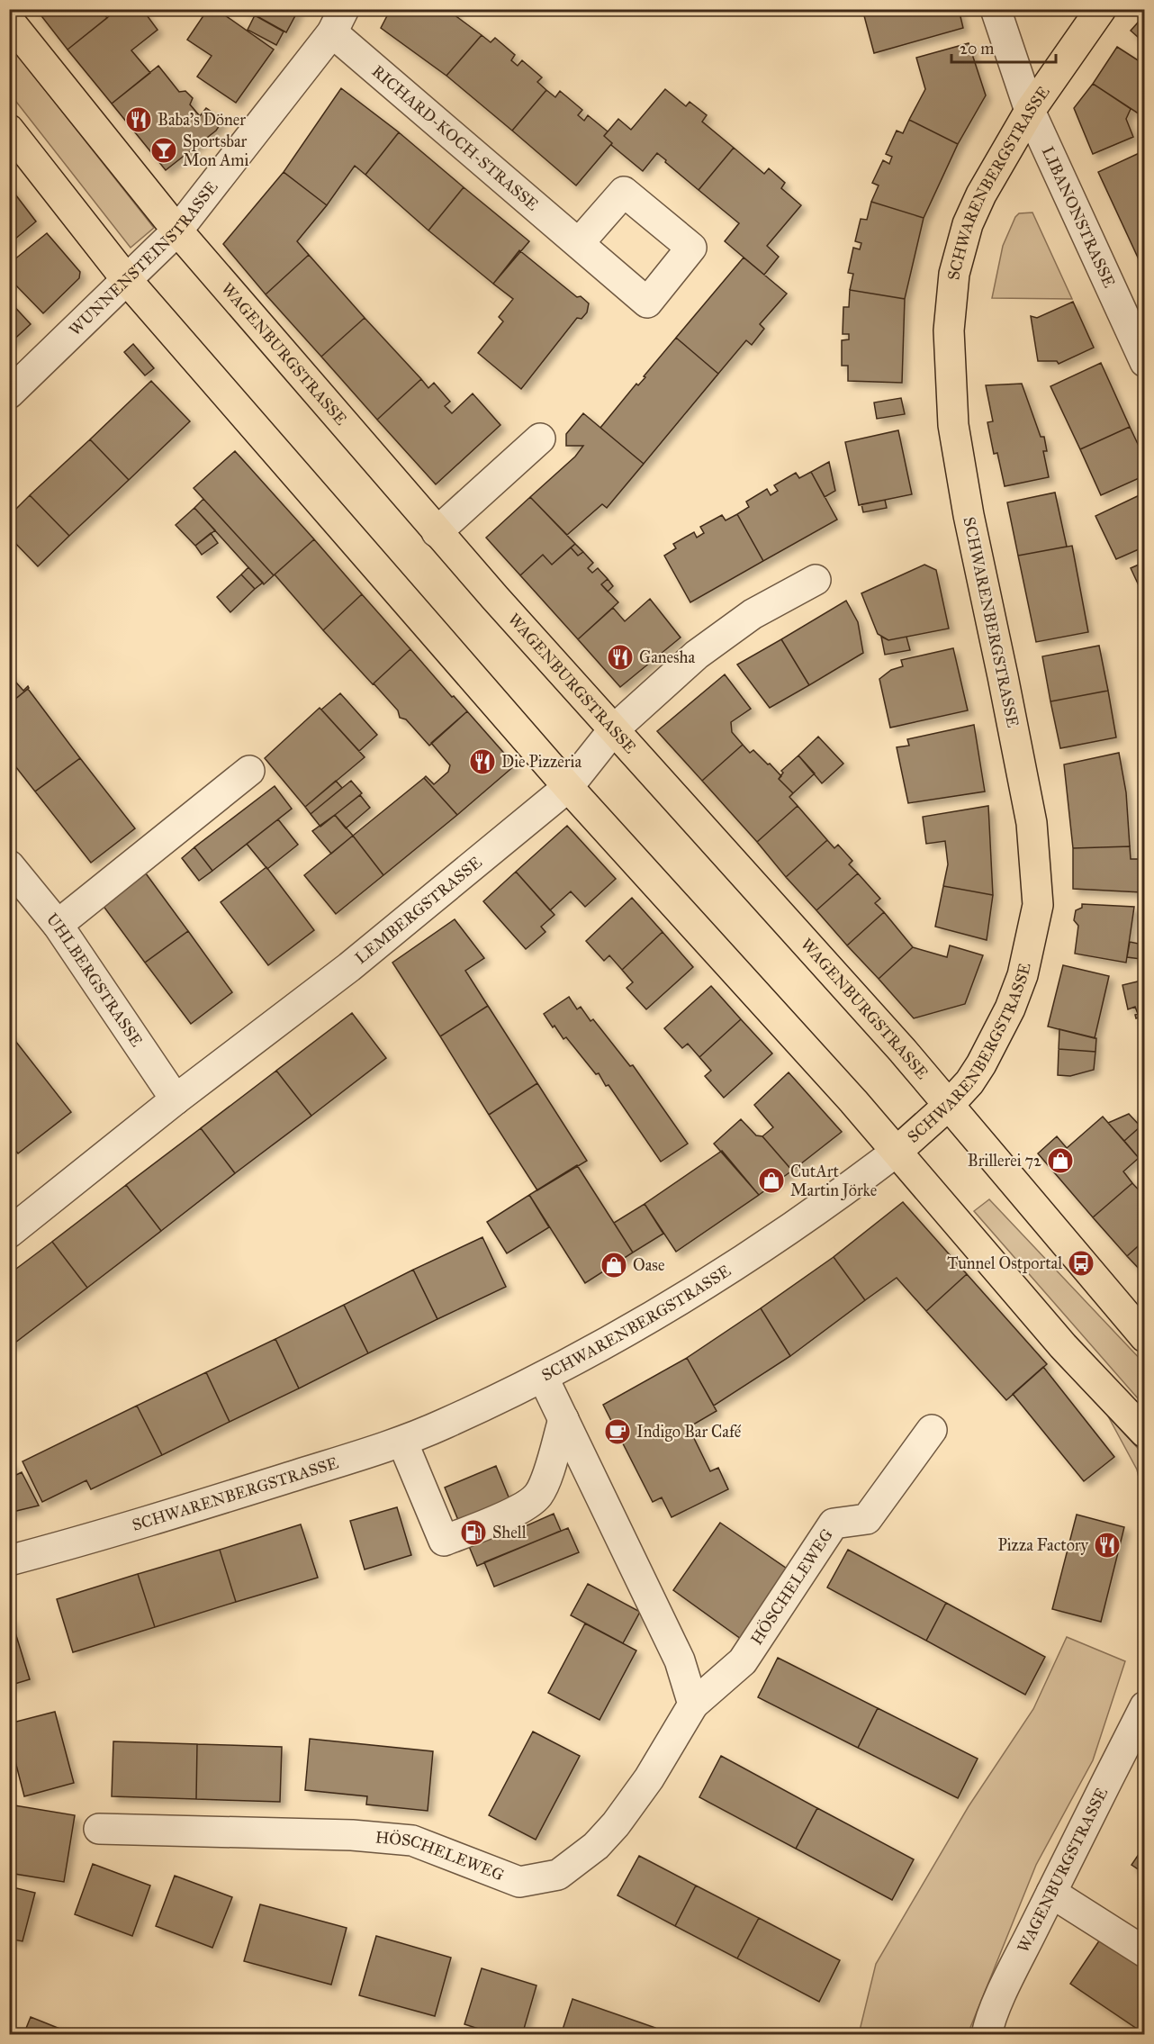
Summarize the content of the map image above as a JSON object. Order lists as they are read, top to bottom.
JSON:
{
  "streets": {
    "main road": ["SCHWARENBERGSTRASSE", "WAGENBURGSTRASSE"],
    "street": [
      "RICHARD-KOCH-STRASSE",
      "LIBANONSTRASSE",
      "WUNNENSTEINSTRASSE",
      "LEMBERGSTRASSE",
      "UHLBERGSTRASSE",
      "HÖSCHELEWEG"
    ]
  },
  "crossings": [
    ["RICHARD-KOCH-STRASSE", "WUNNENSTEINSTRASSE"],
    ["SCHWARENBERGSTRASSE", "LIBANONSTRASSE"],
    ["SCHWARENBERGSTRASSE", "WAGENBURGSTRASSE"],
    ["WUNNENSTEINSTRASSE", "WAGENBURGSTRASSE"],
    ["WAGENBURGSTRASSE", "LEMBERGSTRASSE"],
    ["LEMBERGSTRASSE", "UHLBERGSTRASSE"]
  ],
  "places": {
    "restaurant": [
      "Baba's Döner",
      "Ganesha",
      "Die Pizzeria",
      "Pizza Factory"
    ],
    "bar": ["Sportsbar Mon Ami"],
    "shop": ["Brillerei 72", "CutArt Martin Jörke", "Oase"],
    "bus stop": ["Tunnel Ostportal"],
    "cafe": ["Indigo Bar Café"],
    "fuel station": ["Shell"]
  },
  "scale_bar": "20 m"
}
